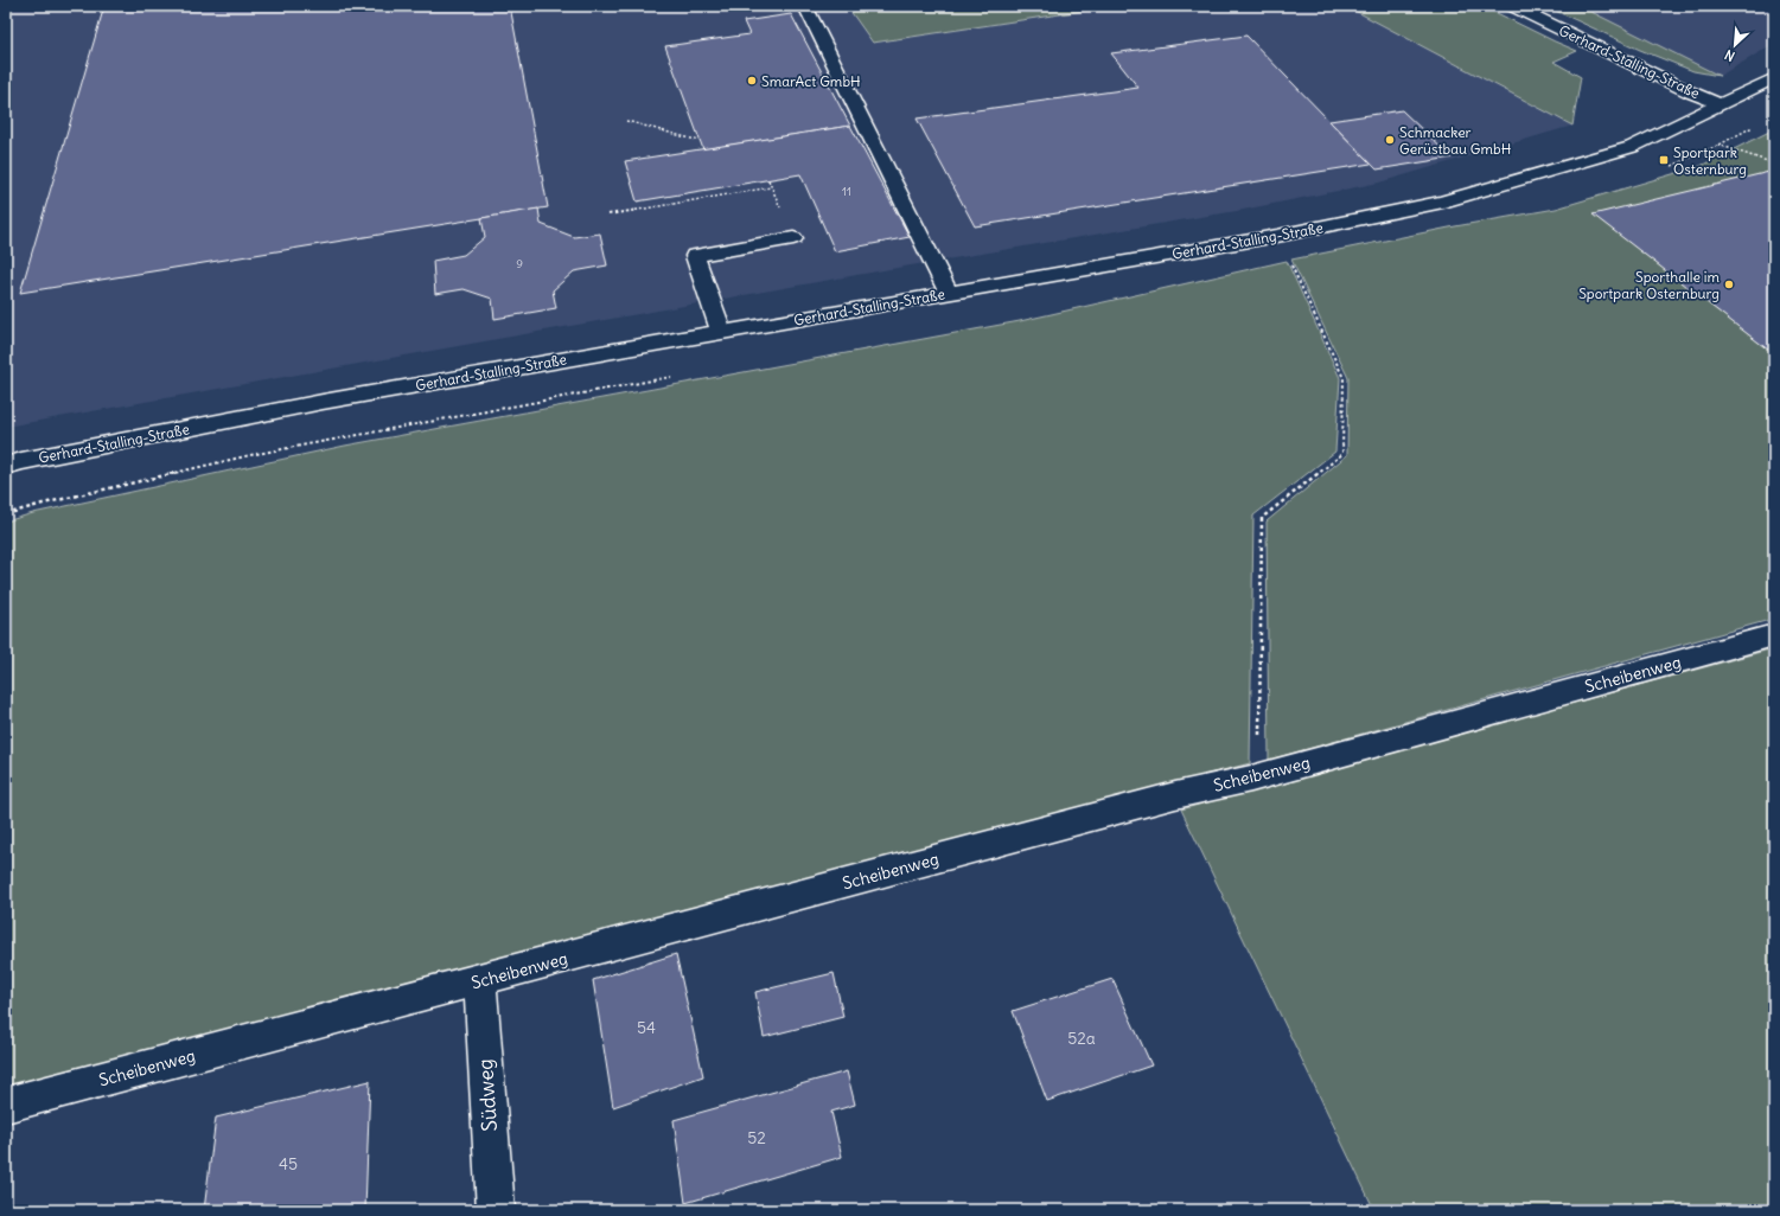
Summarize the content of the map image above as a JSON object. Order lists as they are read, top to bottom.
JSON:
{
  "streets": {
    "street": ["Gerhard-Stalling-Straße", "Scheibenweg", "Südweg"]
  },
  "crossings": [
    ["Scheibenweg", "Südweg"]
  ],
  "places": {
    "other": ["SmarAct GmbH", "Schmacker Gerüstbau GmbH", "Sporthalle im Sportpark Osternburg"],
    "transit": ["Sportpark Osternburg"]
  },
  "house_numbers": [
    "11",
    "9",
    "54",
    "52a",
    "52",
    "45"
  ],
  "north": "bottom left"
}
